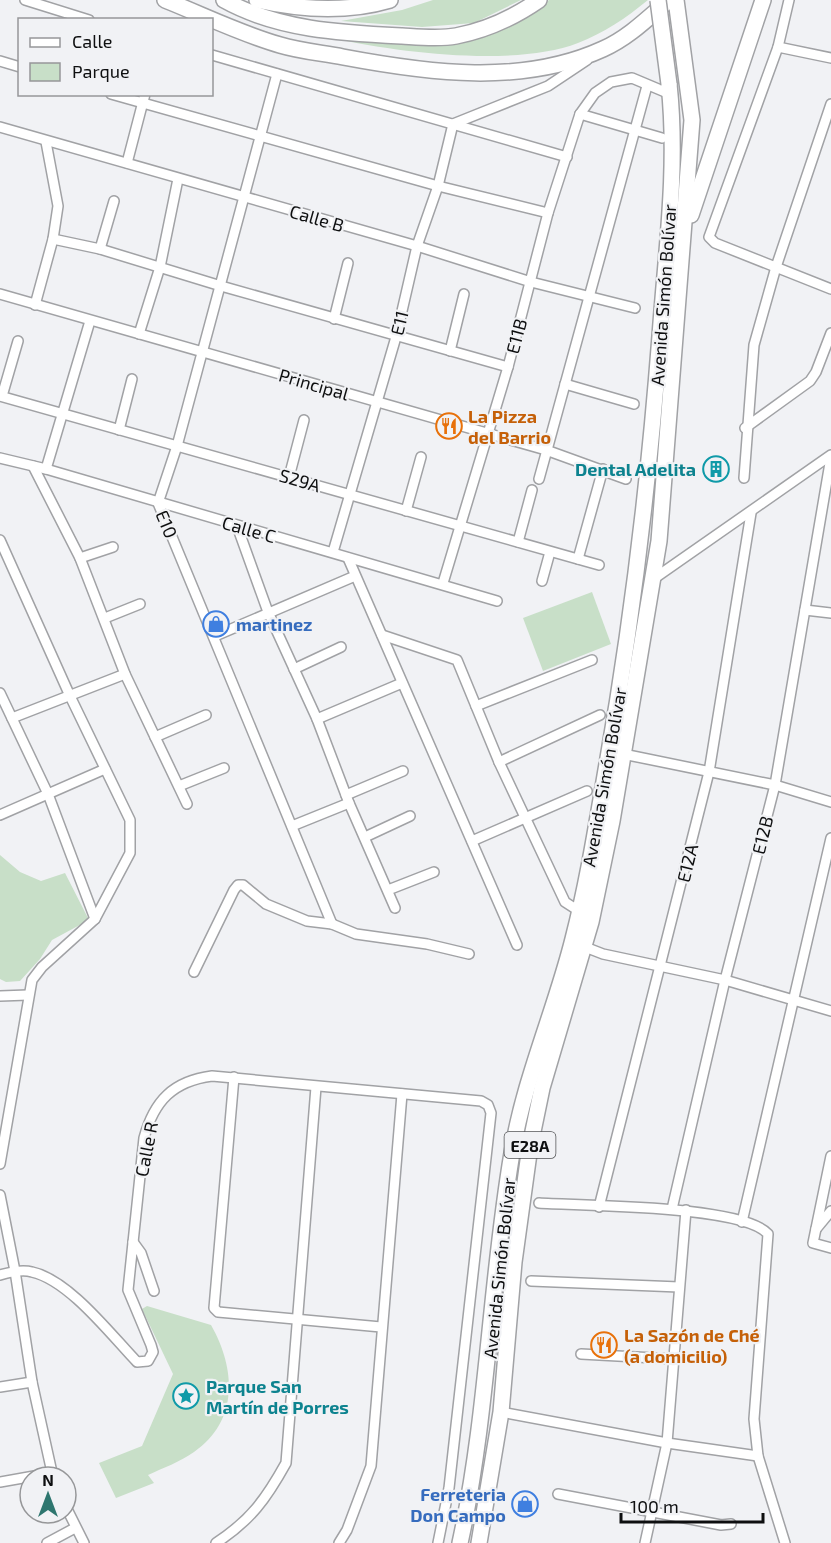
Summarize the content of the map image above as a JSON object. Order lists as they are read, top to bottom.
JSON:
{
  "streets": {
    "main road": ["Avenida Simón Bolívar", "E28A"],
    "street": [
      "Calle B",
      "E11",
      "E11B",
      "Principal",
      "S29A",
      "E10",
      "Calle C",
      "E12B",
      "E12A",
      "Calle R"
    ]
  },
  "crossings": [
    ["Calle B", "E11"],
    ["Calle B", "E11B"],
    ["Calle B", "E10"],
    ["E11", "Principal"],
    ["E11", "S29A"],
    ["E11", "Calle C"],
    ["E11B", "Principal"],
    ["E11B", "S29A"],
    ["E11B", "Calle C"],
    ["Principal", "E10"],
    ["S29A", "E10"],
    ["E10", "Calle C"]
  ],
  "places": {
    "restaurant": ["La Pizza del Barrio", "La Sazón de Ché (a domicilio)"],
    "building": ["Dental Adelita"],
    "shop": ["martinez", "Ferreteria Don Campo"],
    "place": ["Parque San Martín de Porres"]
  },
  "legend": ["Calle", "Parque"],
  "scale_bar": "100 m",
  "north": "top"
}
